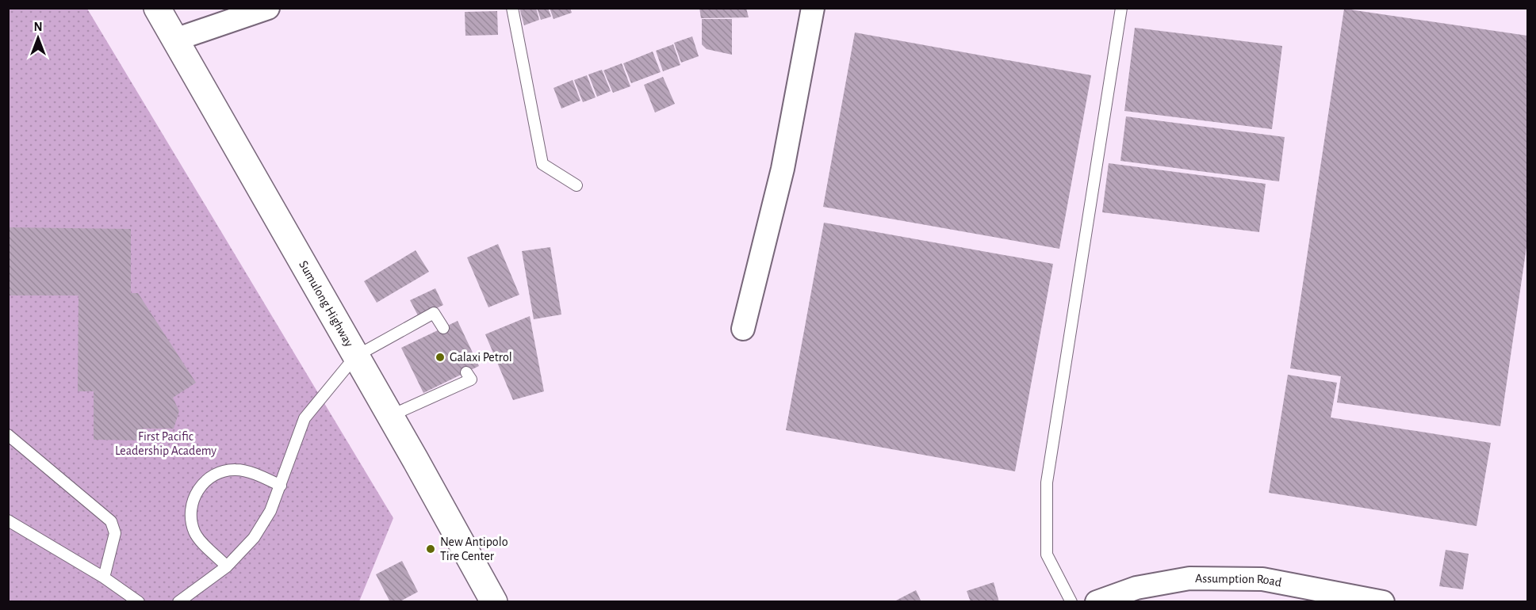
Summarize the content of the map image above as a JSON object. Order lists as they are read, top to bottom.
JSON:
{
  "streets": {
    "main road": ["Sumulong Highway"],
    "street": ["Assumption Road"]
  },
  "parks": ["First Pacific Leadership Academy"],
  "places": ["Galaxi Petrol", "New Antipolo Tire Center"],
  "north": "top"
}
